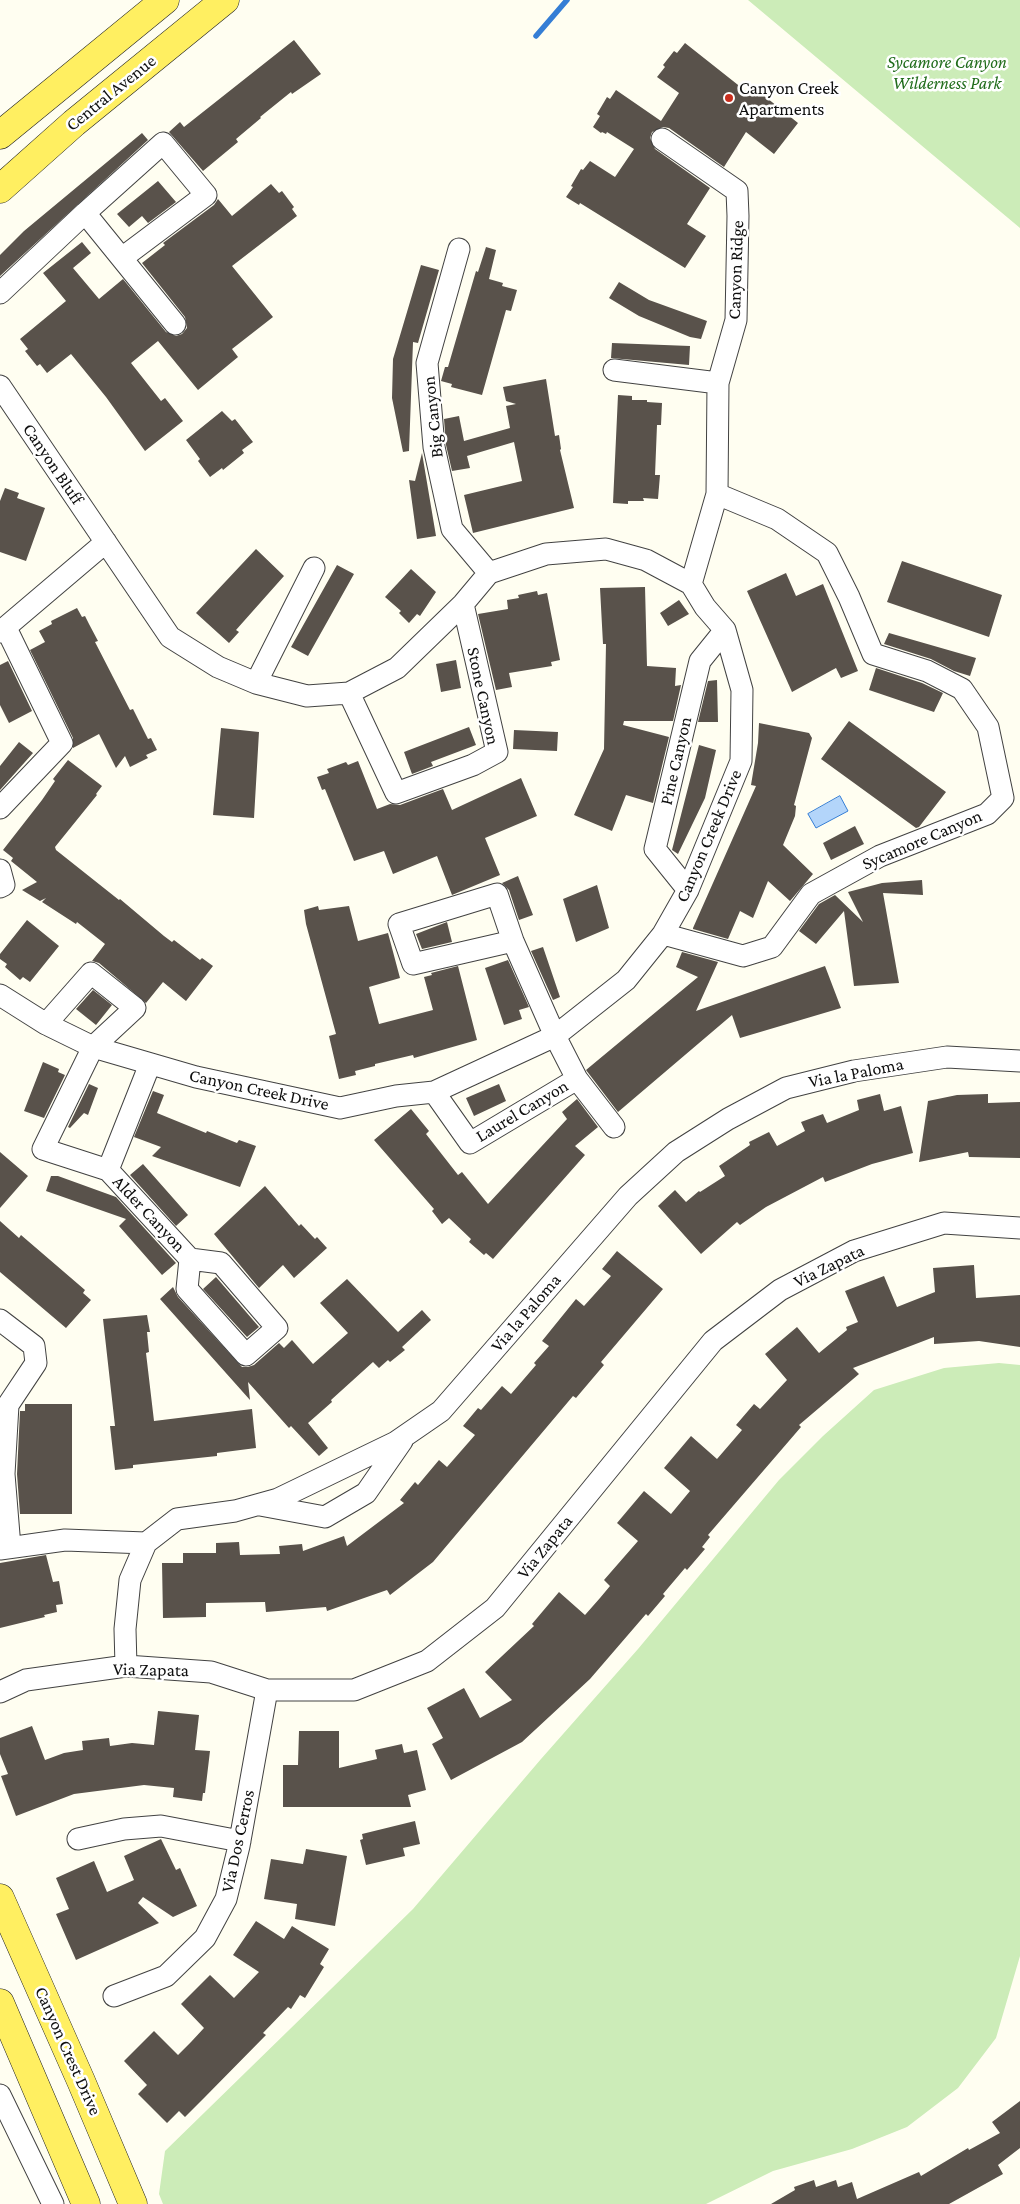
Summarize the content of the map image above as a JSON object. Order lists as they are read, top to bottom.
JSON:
{
  "streets": {
    "main road": ["Central Avenue", "Canyon Crest Drive"],
    "street": [
      "Canyon Ridge",
      "Big Canyon",
      "Canyon Bluff",
      "Stone Canyon",
      "Pine Canyon",
      "Canyon Creek Drive",
      "Sycamore Canyon",
      "Via la Paloma",
      "Laurel Canyon",
      "Alder Canyon",
      "Via Zapata",
      "Via Dos Cerros"
    ]
  },
  "crossings": [
    ["Canyon Ridge", "Canyon Creek Drive"],
    ["Canyon Ridge", "Sycamore Canyon"],
    ["Pine Canyon", "Canyon Creek Drive"],
    ["Canyon Creek Drive", "Sycamore Canyon"],
    ["Canyon Creek Drive", "Laurel Canyon"],
    ["Canyon Creek Drive", "Alder Canyon"],
    ["Via la Paloma", "Via Zapata"],
    ["Via Zapata", "Via Dos Cerros"]
  ],
  "parks": ["Sycamore Canyon Wilderness Park"],
  "places": ["Canyon Creek Apartments"]
}
